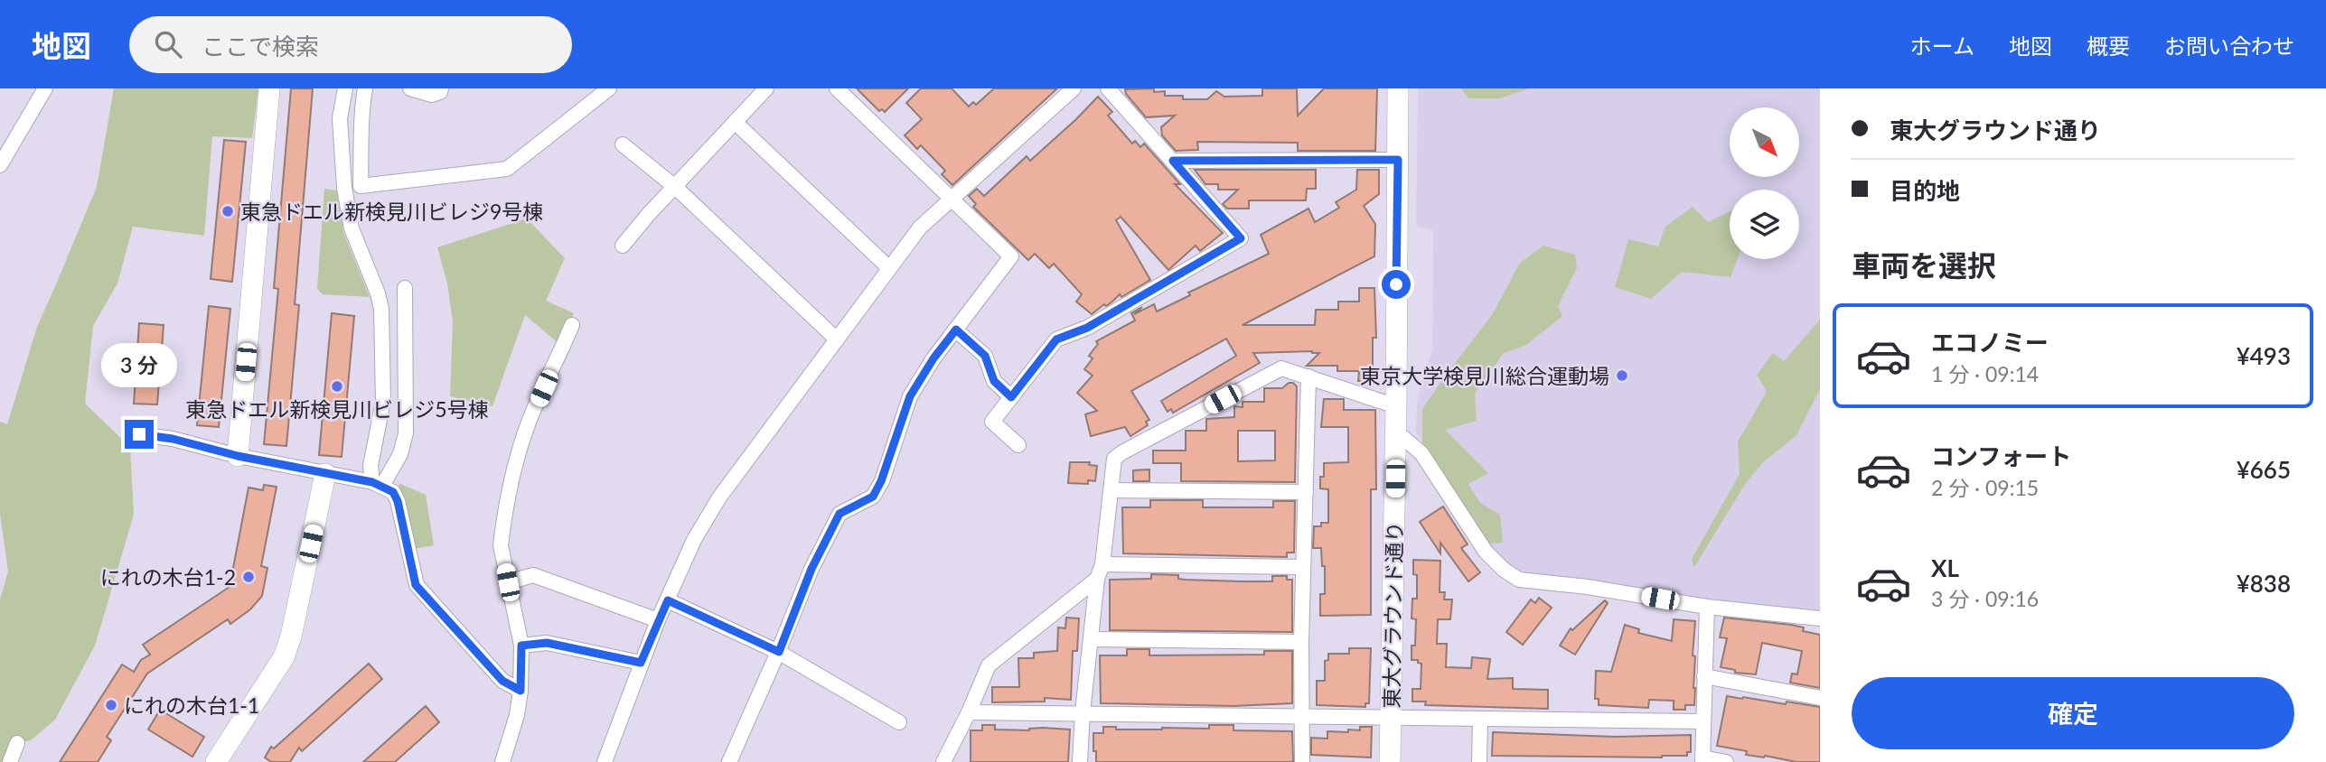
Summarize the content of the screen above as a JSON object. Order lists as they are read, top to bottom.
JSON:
{
  "streets": {
    "street": ["東大グラウンド通り"]
  },
  "places": [
    "東急ドエル新検見川ビレジ9号棟",
    "東京大学検見川総合運動場",
    "東急ドエル新検見川ビレジ5号棟",
    "にれの木台1-2",
    "にれの木台1-1"
  ],
  "north": "bottom right",
  "page": {
    "header": "地図",
    "search": "ここで検索",
    "nav": [
      "ホーム",
      "地図",
      "概要",
      "お問い合わせ"
    ],
    "banner": ["東大グラウンド通り", "目的地"],
    "heading": "車両を選択",
    "list": [
      {
        "name": "エコノミー",
        "note": "1 分 · 09:14",
        "value": "¥493"
      },
      {
        "name": "コンフォート",
        "note": "2 分 · 09:15",
        "value": "¥665"
      },
      {
        "name": "XL",
        "note": "3 分 · 09:16",
        "value": "¥838"
      }
    ],
    "bubble": "3 分",
    "buttons": "確定"
  }
}
